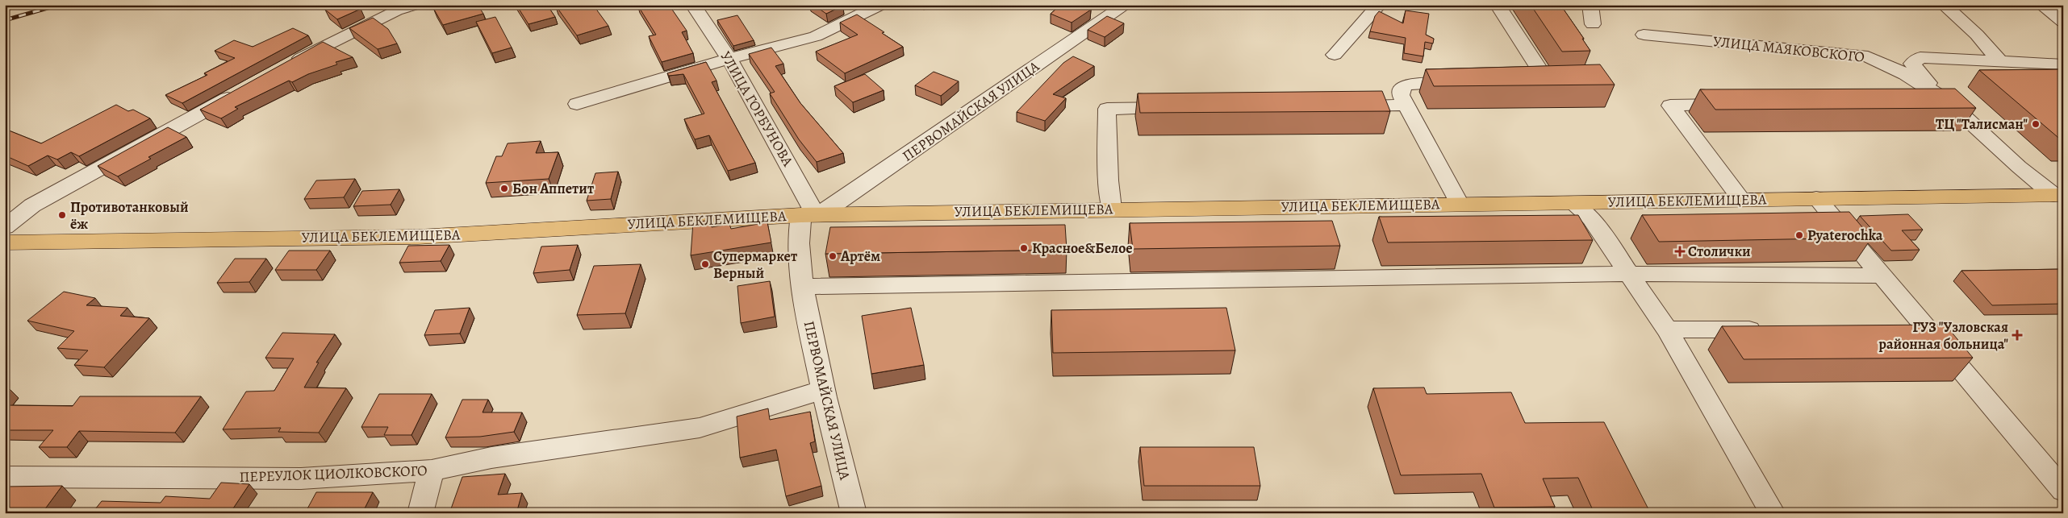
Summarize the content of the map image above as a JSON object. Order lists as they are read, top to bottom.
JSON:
{
  "streets": {
    "main road": ["УЛИЦА БЕКЛЕМИЩЕВА"],
    "street": [
      "УЛИЦА МАЯКОВСКОГО",
      "УЛИЦА ГОРБУНОВА",
      "ПЕРВОМАЙСКАЯ УЛИЦА",
      "ПЕРЕУЛОК ЦИОЛКОВСКОГО"
    ]
  },
  "crossings": [
    ["УЛИЦА МАЯКОВСКОГО", "УЛИЦА БЕКЛЕМИЩЕВА"],
    ["УЛИЦА ГОРБУНОВА", "ПЕРВОМАЙСКАЯ УЛИЦА"],
    ["УЛИЦА ГОРБУНОВА", "УЛИЦА БЕКЛЕМИЩЕВА"],
    ["ПЕРВОМАЙСКАЯ УЛИЦА", "УЛИЦА БЕКЛЕМИЩЕВА"],
    ["ПЕРВОМАЙСКАЯ УЛИЦА", "ПЕРЕУЛОК ЦИОЛКОВСКОГО"]
  ],
  "places": {
    "other": [
      "ТЦ \"Талисман\"",
      "Бон Аппетит",
      "Противотанковый ёж",
      "Pyaterochka",
      "Красное&Белое",
      "Артём",
      "Супермаркет Верный"
    ],
    "health": ["Столички", "ГУЗ \"Узловская районная больница\""]
  }
}
